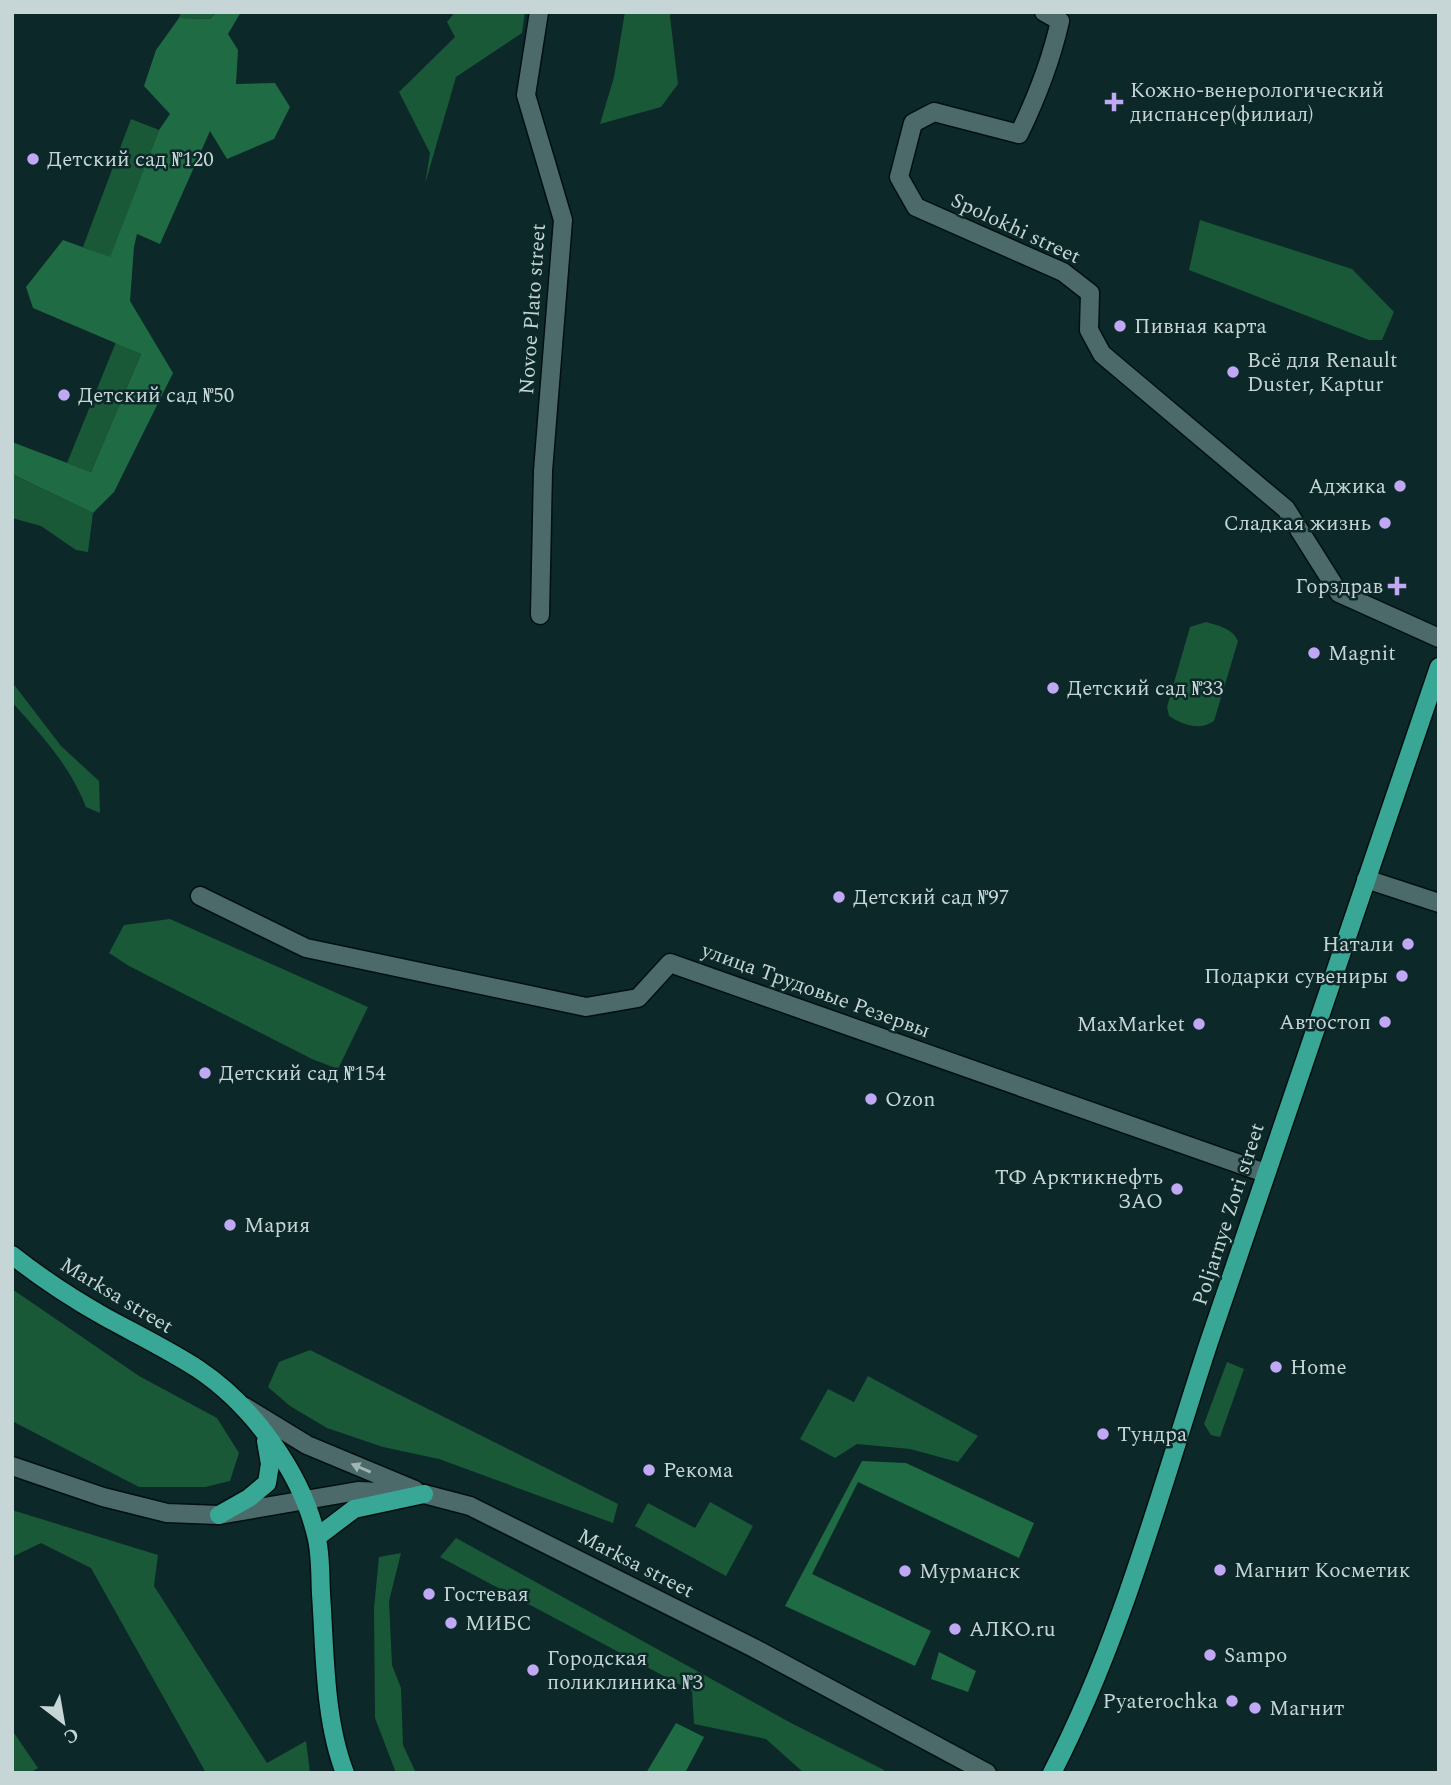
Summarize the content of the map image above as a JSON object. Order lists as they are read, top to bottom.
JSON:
{
  "streets": {
    "main road": ["Poljarnye Zori street", "Marksa street"],
    "street": ["Spolokhi street", "Novoe Plato street", "улица Трудовые Резервы"]
  },
  "crossings": [
    ["улица Трудовые Резервы", "Poljarnye Zori street"]
  ],
  "places": {
    "health": ["Кожно-венерологический диспансер(филиал)", "Горздрав"],
    "other": [
      "Детский сад №120",
      "Пивная карта",
      "Всё для Renault Duster, Kaptur",
      "Детский сад №50",
      "Аджика",
      "Сладкая жизнь",
      "Magnit",
      "Детский сад №33",
      "Детский сад №97",
      "Натали",
      "Подарки сувениры",
      "Автостоп",
      "MaxMarket",
      "Детский сад №154",
      "Ozon",
      "ТФ Арктикнефть ЗАО",
      "Мария",
      "Home",
      "Тундра",
      "Рекома",
      "Магнит Косметик",
      "Мурманск",
      "Гостевая",
      "МИБС",
      "АЛКО.ru",
      "Sampo",
      "Городская поликлиника №3",
      "Pyaterochka",
      "Магнит"
    ]
  },
  "north": "bottom right"
}
